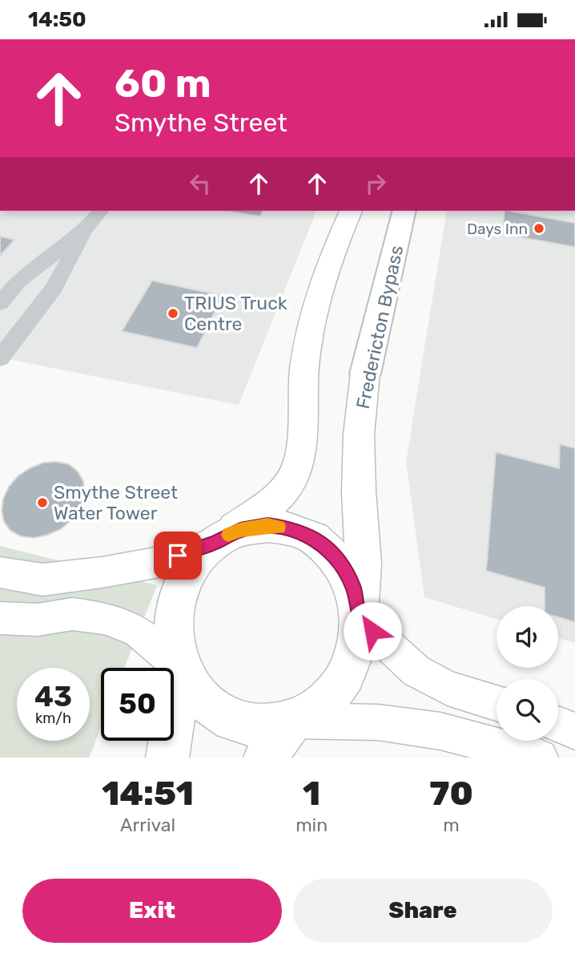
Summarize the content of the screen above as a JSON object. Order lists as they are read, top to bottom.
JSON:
{
  "streets": {
    "highway": ["Fredericton Bypass"]
  },
  "places": ["Days Inn", "TRIUS Truck Centre", "Smythe Street Water Tower"],
  "page": {
    "status": "14:50",
    "turn": ["60 m", "Smythe Street"],
    "speed": "43 km/h",
    "limit": "50",
    "eta": [
      "14:51",
      "Arrival",
      "1",
      "min",
      "70",
      "m"
    ],
    "buttons": ["Exit", "Share"]
  }
}
